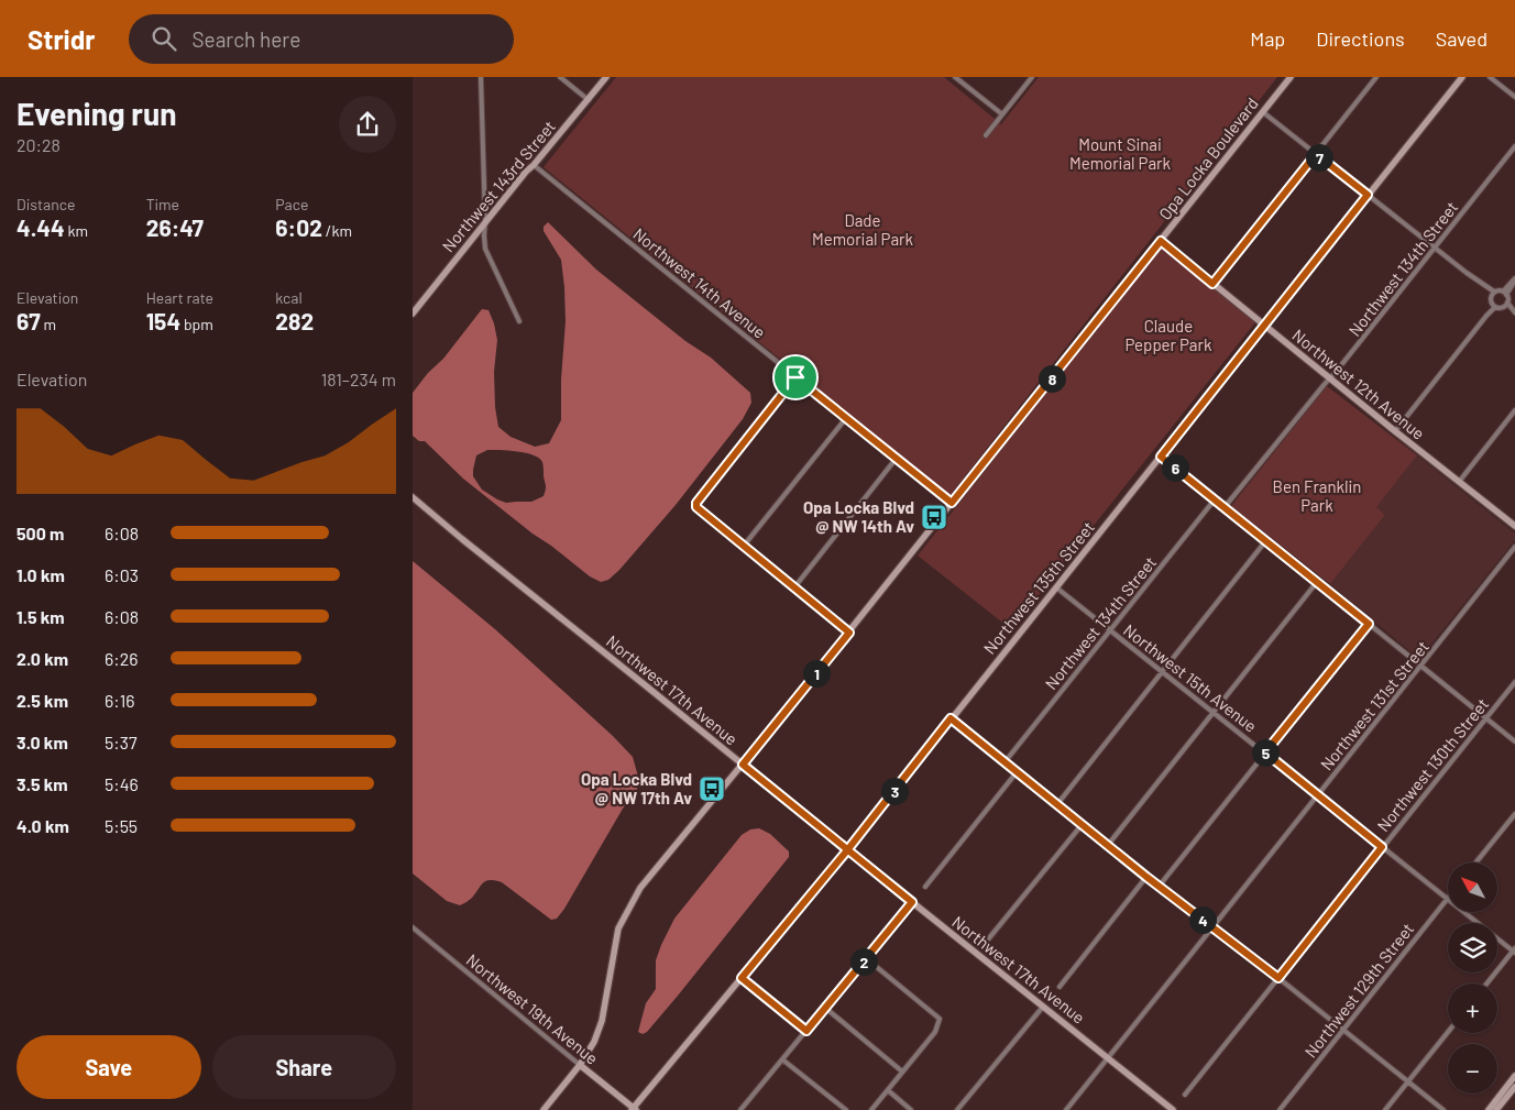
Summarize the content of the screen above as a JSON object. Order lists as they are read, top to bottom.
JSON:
{
  "streets": {
    "main road": [
      "Opa Locka Boulevard",
      "Northwest 143rd Street",
      "Northwest 12th Avenue",
      "Northwest 135th Street",
      "Northwest 17th Avenue",
      "Northwest 19th Avenue"
    ],
    "street": [
      "Northwest 134th Street",
      "Northwest 14th Avenue",
      "Northwest 15th Avenue",
      "Northwest 131st Street",
      "Northwest 130th Street",
      "Northwest 129th Street"
    ]
  },
  "crossings": [
    ["Opa Locka Boulevard", "Northwest 14th Avenue"],
    ["Opa Locka Boulevard", "Northwest 12th Avenue"],
    ["Opa Locka Boulevard", "Northwest 17th Avenue"],
    ["Opa Locka Boulevard", "Northwest 19th Avenue"],
    ["Northwest 143rd Street", "Northwest 14th Avenue"],
    ["Northwest 134th Street", "Northwest 12th Avenue"],
    ["Northwest 134th Street", "Northwest 15th Avenue"],
    ["Northwest 12th Avenue", "Northwest 135th Street"],
    ["Northwest 135th Street", "Northwest 15th Avenue"],
    ["Northwest 135th Street", "Northwest 17th Avenue"],
    ["Northwest 135th Street", "Northwest 19th Avenue"],
    ["Northwest 15th Avenue", "Northwest 131st Street"],
    ["Northwest 15th Avenue", "Northwest 130th Street"],
    ["Northwest 15th Avenue", "Northwest 129th Street"],
    ["Northwest 17th Avenue", "Northwest 131st Street"]
  ],
  "parks": [
    "Mount Sinai Memorial Park",
    "Dade Memorial Park",
    "Claude Pepper Park",
    "Ben Franklin Park"
  ],
  "places": {
    "bus stop": ["Opa Locka Blvd @ NW 14th Av", "Opa Locka Blvd @ NW 17th Av"]
  },
  "north": "top left",
  "page": {
    "header": "Stridr",
    "search": "Search here",
    "nav": ["Map", "Directions", "Saved"],
    "heading": ["Evening run", "20:28"],
    "pins": [
      "7",
      "8",
      "6",
      "1",
      "5",
      "3",
      "4",
      "2"
    ],
    "stats": [
      ["Distance", "4.44 km"],
      ["Time", "26:47"],
      ["Pace", "6:02 /km"],
      ["Elevation", "67 m"],
      ["Heart rate", "154 bpm"],
      ["kcal", "282"]
    ],
    "chart": ["Elevation", "181–234 m"],
    "list": [
      {
        "name": "500 m",
        "note": "6:08"
      },
      {
        "name": "1.0 km",
        "note": "6:03"
      },
      {
        "name": "1.5 km",
        "note": "6:08"
      },
      {
        "name": "2.0 km",
        "note": "6:26"
      },
      {
        "name": "2.5 km",
        "note": "6:16"
      },
      {
        "name": "3.0 km",
        "note": "5:37"
      },
      {
        "name": "3.5 km",
        "note": "5:46"
      },
      {
        "name": "4.0 km",
        "note": "5:55"
      }
    ],
    "map_buttons": ["+", "−"],
    "buttons": ["Save", "Share"]
  }
}
